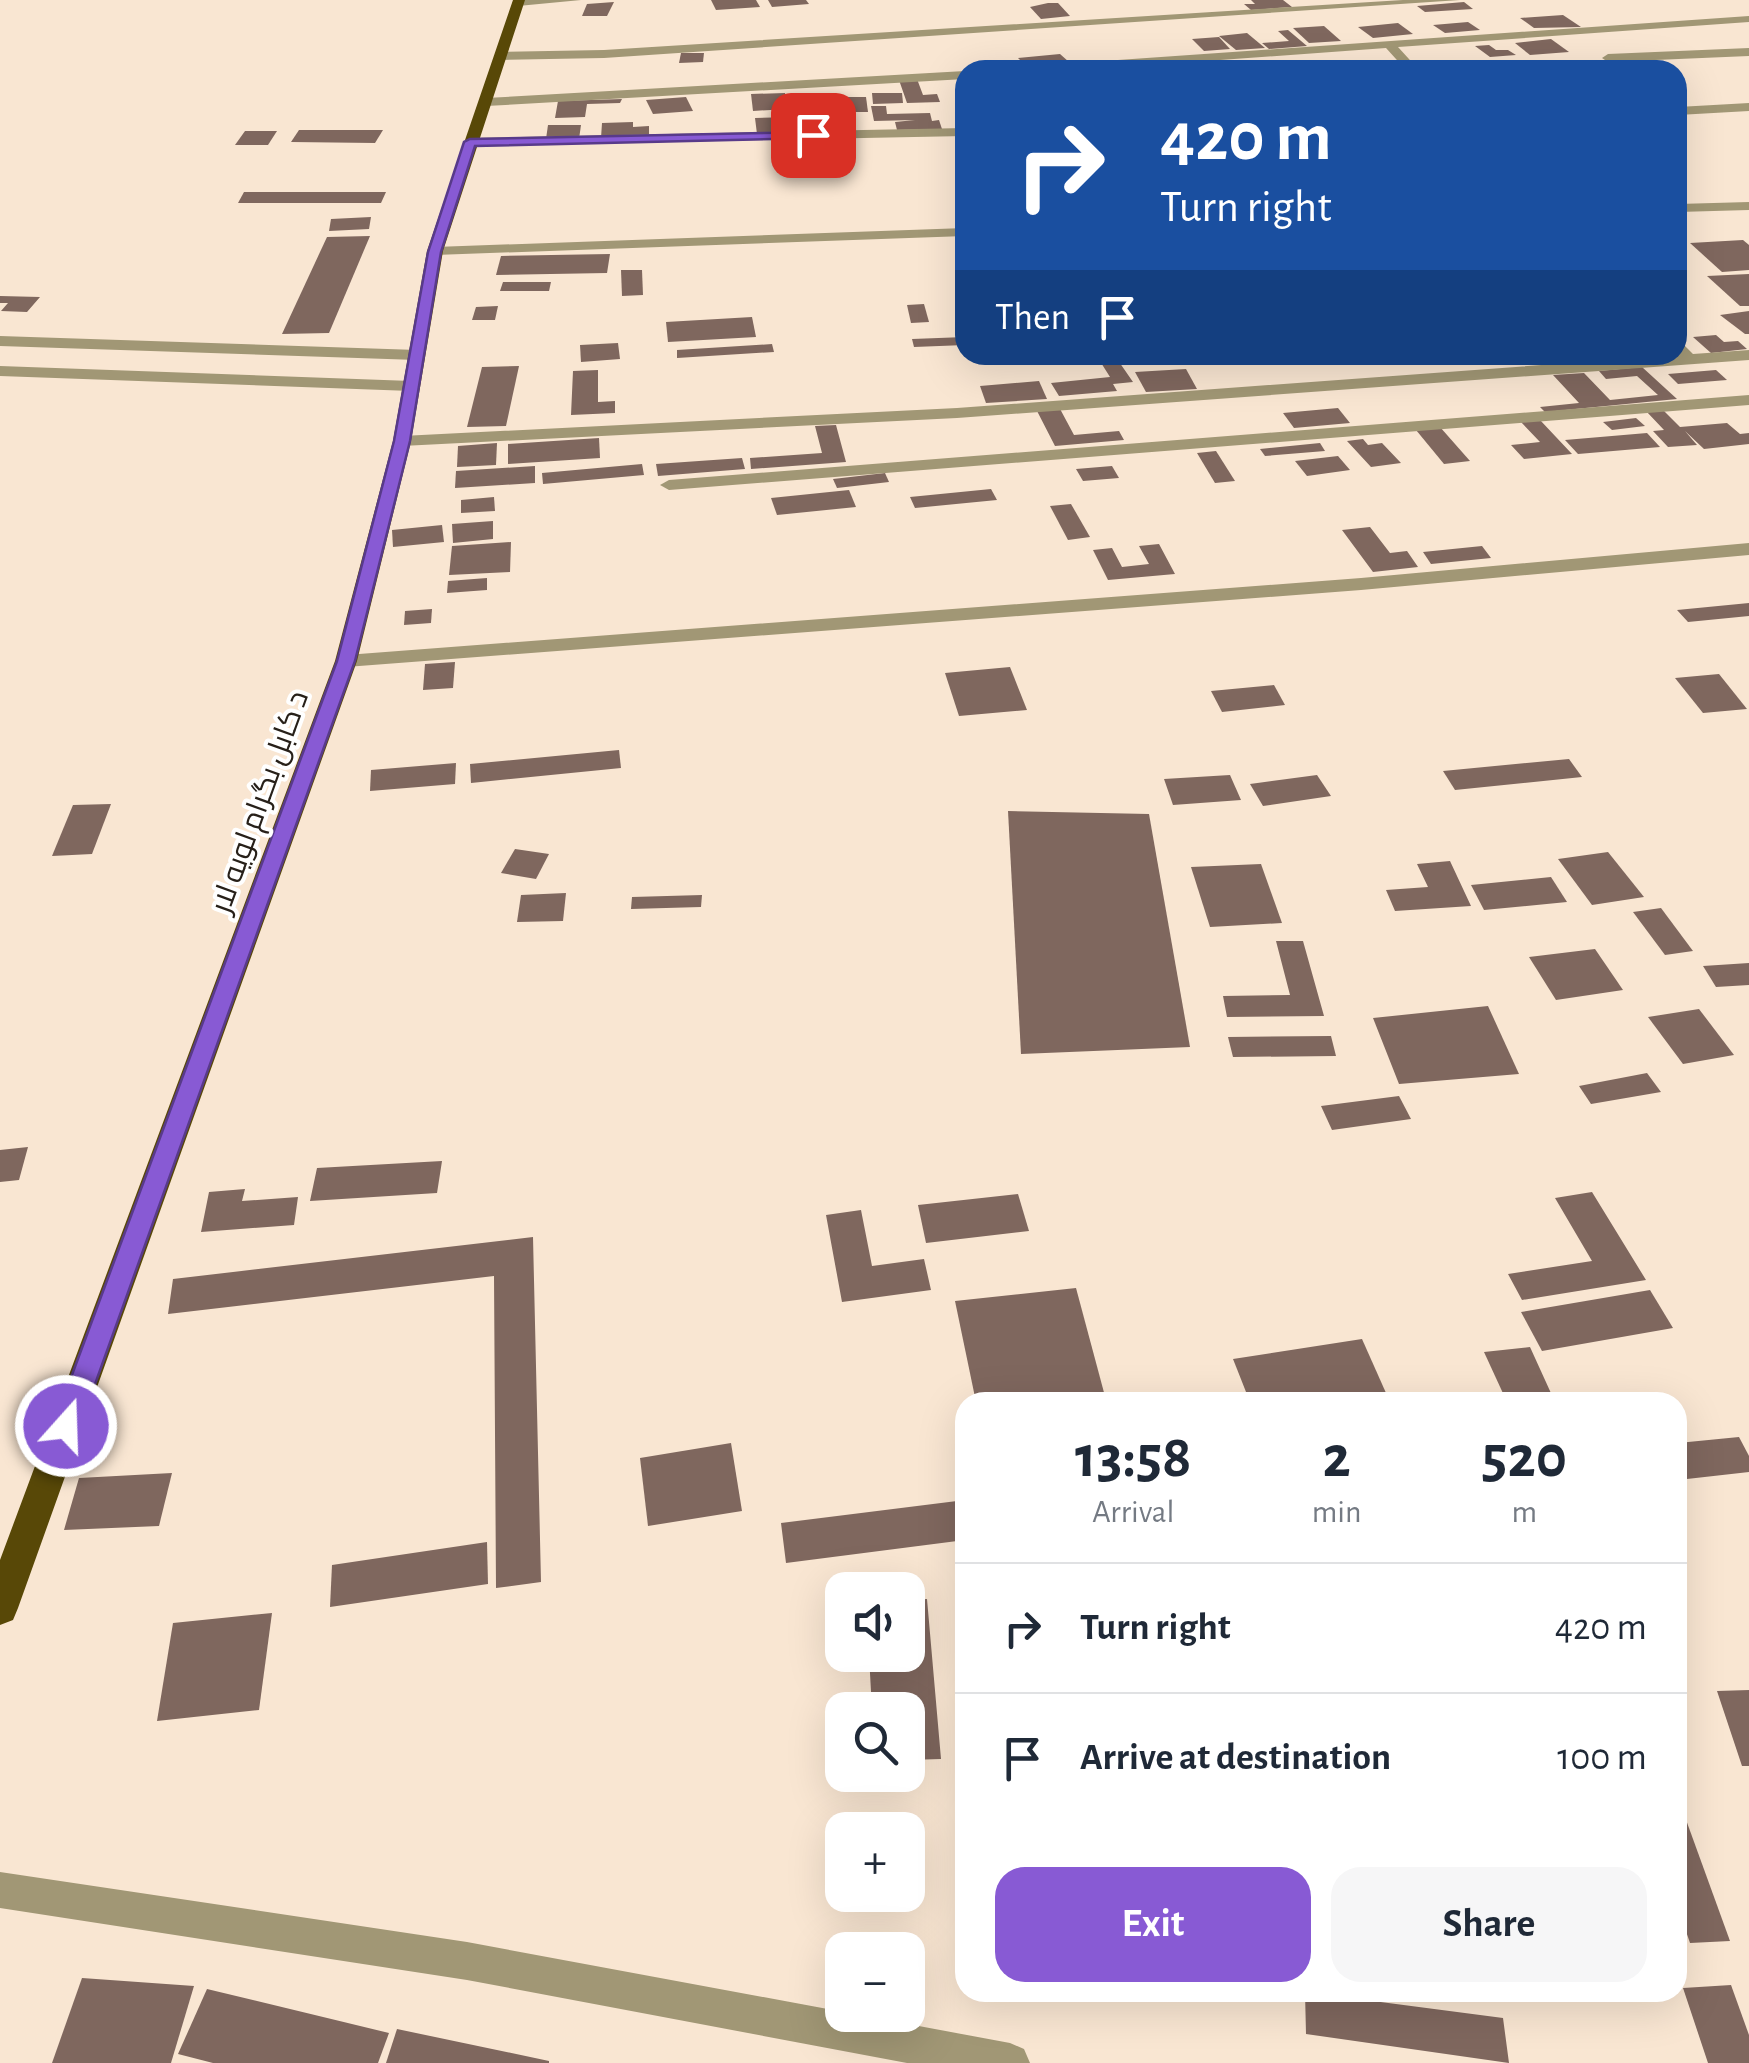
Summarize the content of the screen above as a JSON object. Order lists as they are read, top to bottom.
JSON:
{
  "streets": {
    "highway": ["د کابل بگرام لویه لار"]
  },
  "page": {
    "turn": ["420 m", "Turn right"],
    "then": "Then",
    "eta": [
      "13:58",
      "Arrival",
      "2",
      "min",
      "520",
      "m"
    ],
    "list": [
      {
        "name": "Turn right",
        "value": "420 m"
      },
      {
        "name": "Arrive at destination",
        "value": "100 m"
      }
    ],
    "map_buttons": ["+", "−"],
    "buttons": ["Exit", "Share"]
  }
}
